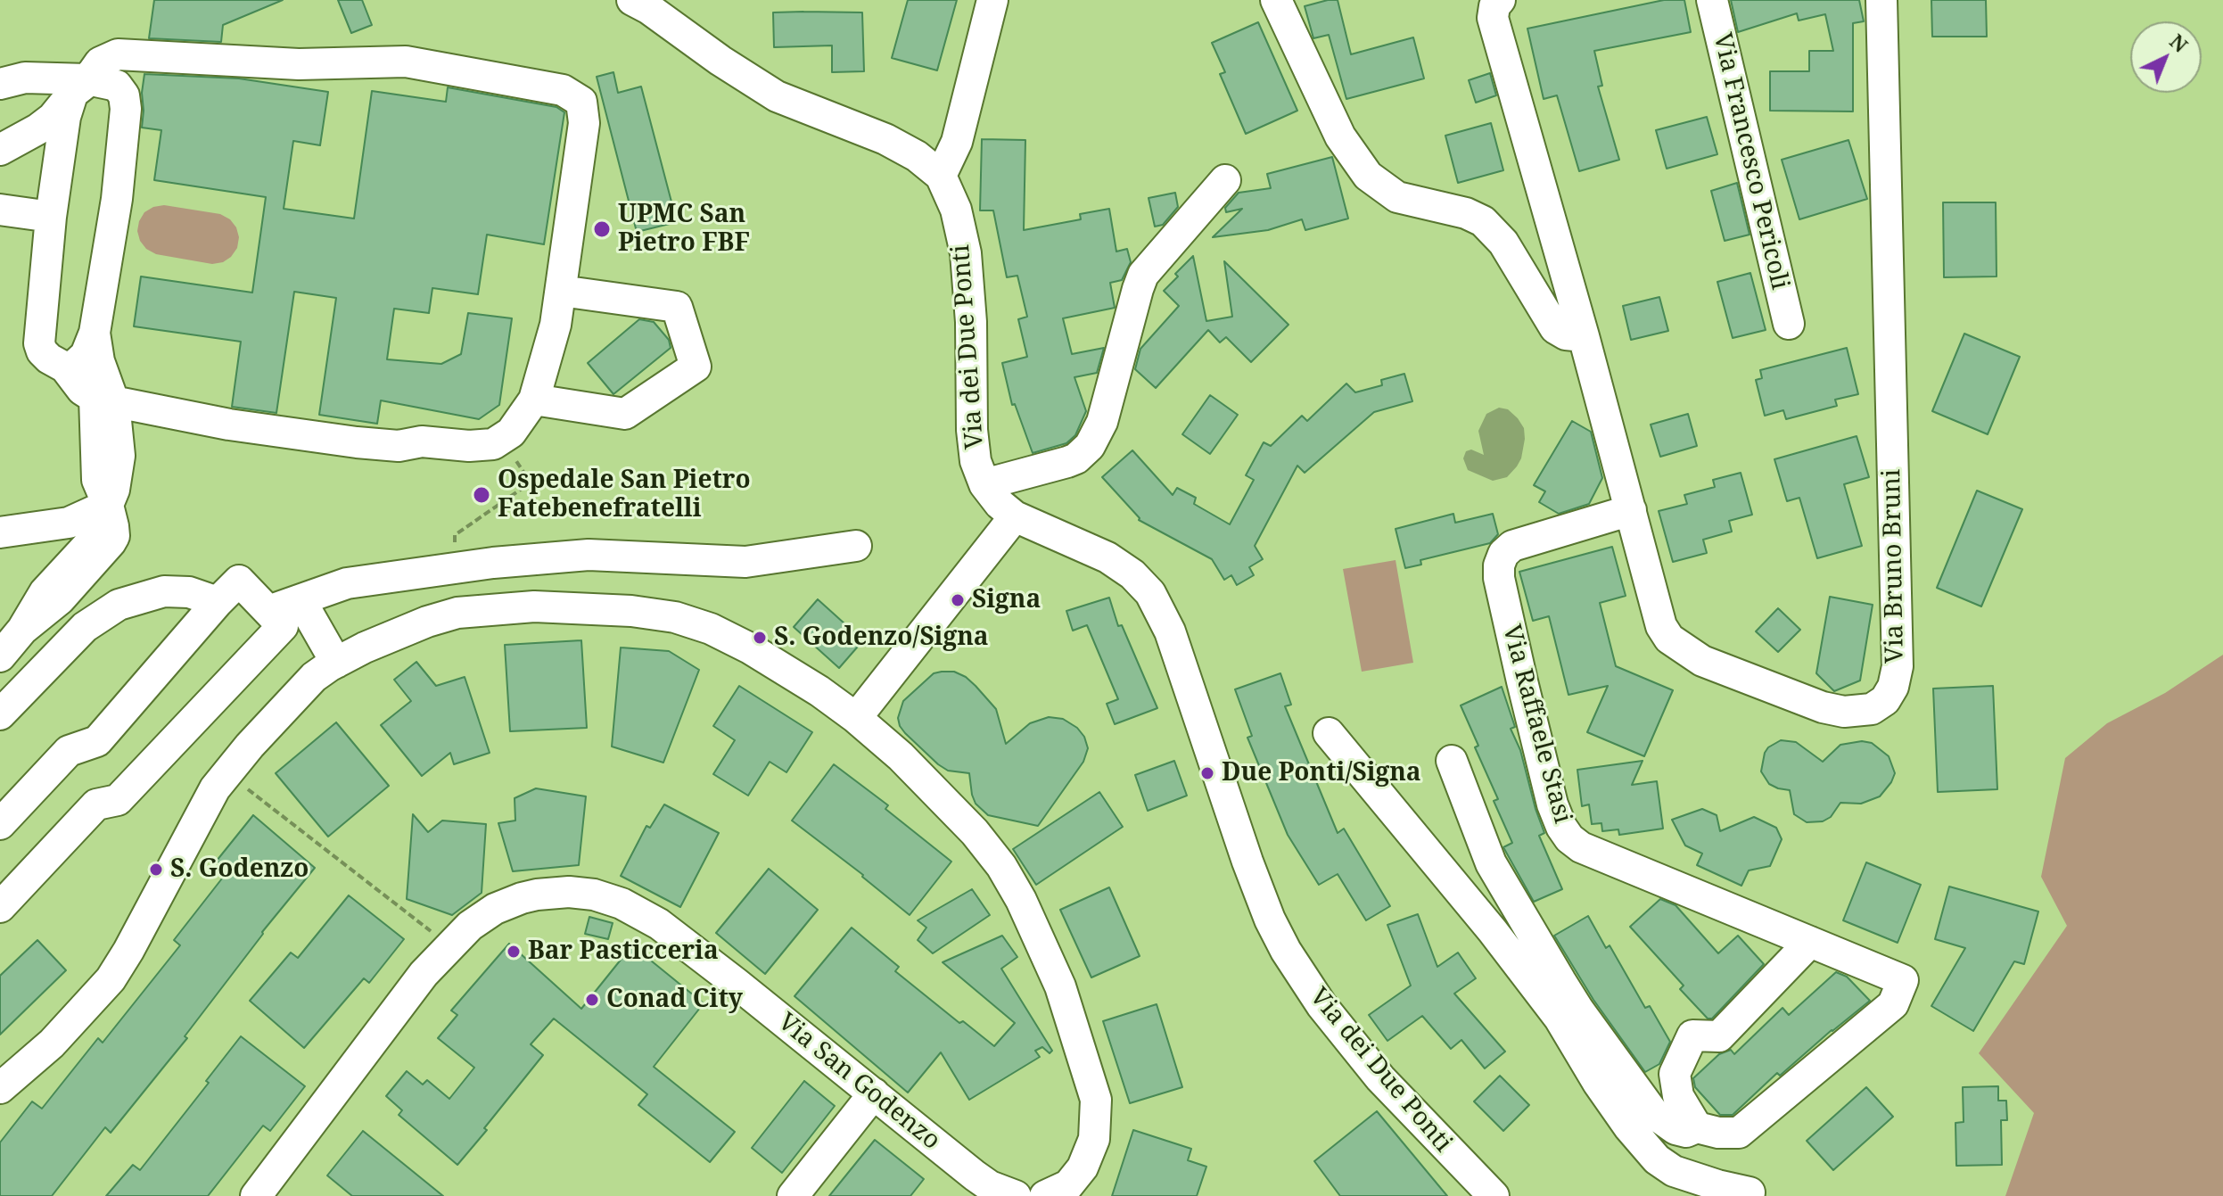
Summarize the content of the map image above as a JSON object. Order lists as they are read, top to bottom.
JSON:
{
  "streets": {
    "street": [
      "Via Francesco Pericoli",
      "Via dei Due Ponti",
      "Via Bruno Bruni",
      "Via Raffaele Stasi",
      "Via San Godenzo"
    ]
  },
  "crossings": [
    ["Via Bruno Bruni", "Via Raffaele Stasi"]
  ],
  "places": [
    "UPMC San Pietro FBF",
    "Ospedale San Pietro Fatebenefratelli",
    "Signa",
    "S. Godenzo/Signa",
    "Due Ponti/Signa",
    "S. Godenzo",
    "Bar Pasticceria",
    "Conad City"
  ],
  "north": "top right"
}
